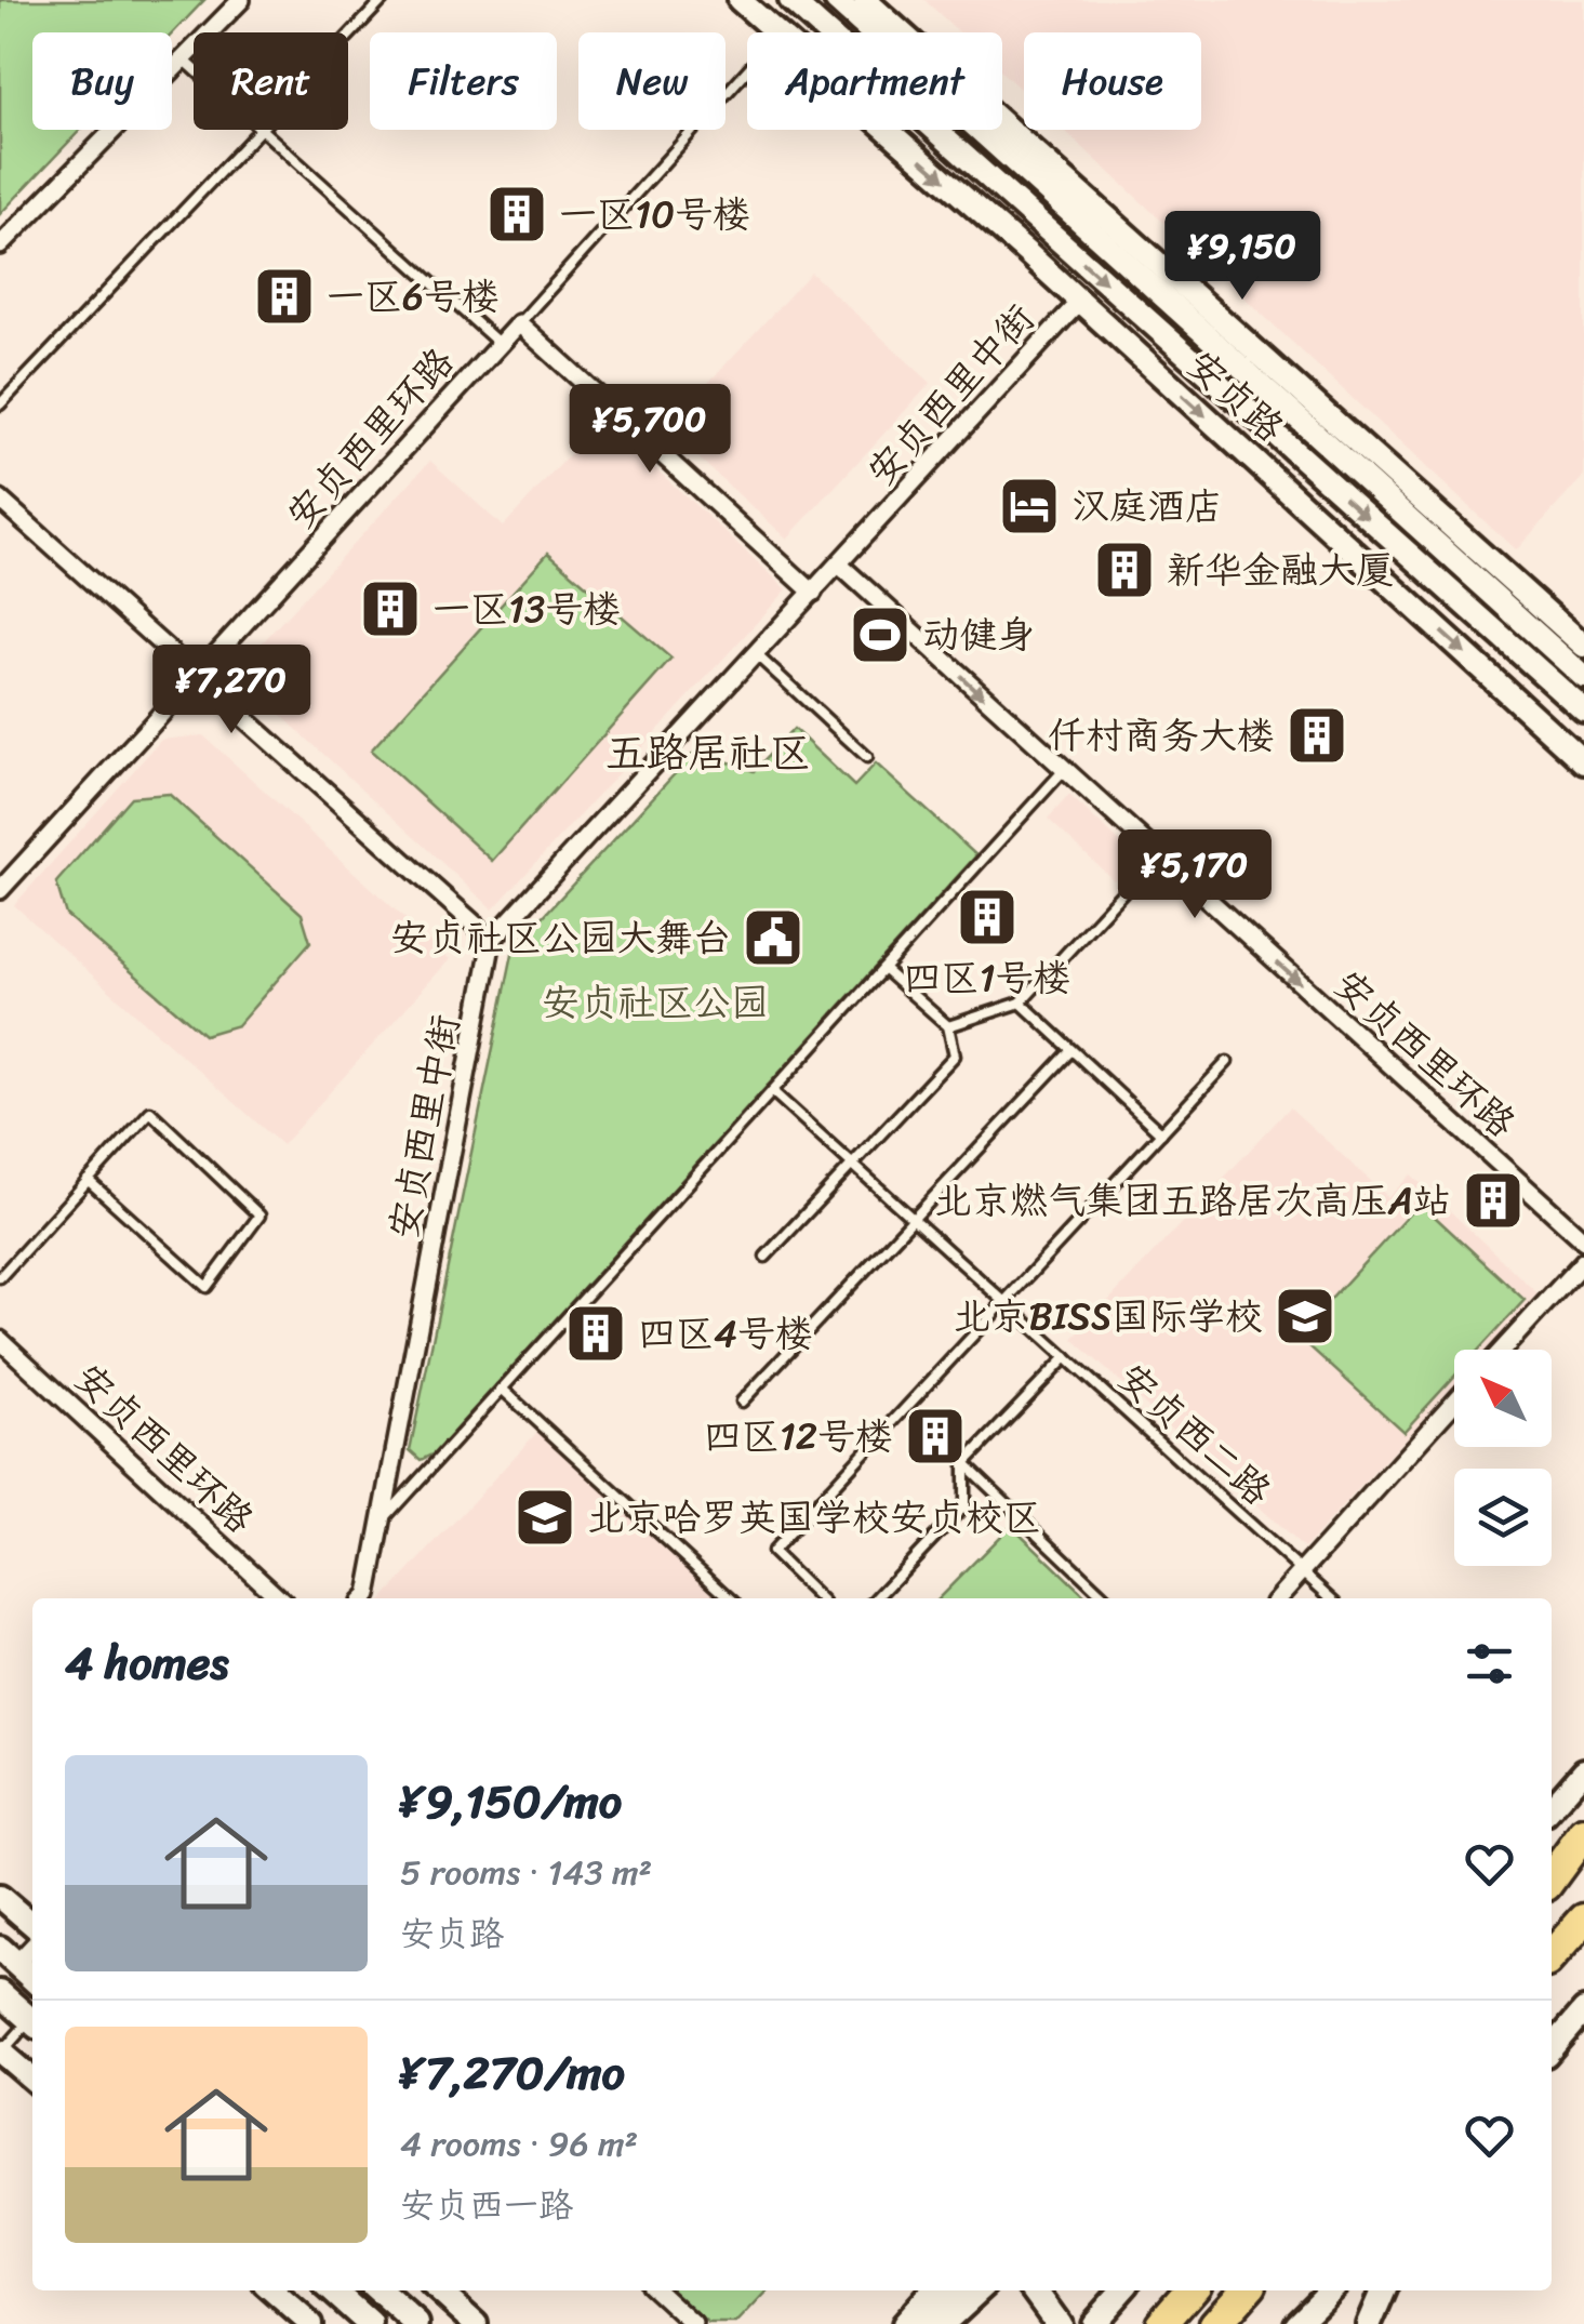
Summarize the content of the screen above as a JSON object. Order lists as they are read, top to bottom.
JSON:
{
  "streets": {
    "street": ["安贞西里中街", "安贞路", "安贞西里环路"],
    "lane": ["安贞西二路"]
  },
  "crossings": [
    ["安贞西里中街", "安贞路"],
    ["安贞西里中街", "安贞西里环路"]
  ],
  "one_way": ["安贞西里环路"],
  "districts": ["五路居社区"],
  "parks": ["安贞社区公园"],
  "places": {
    "building": [
      "一区10号楼",
      "一区6号楼",
      "新华金融大厦",
      "一区13号楼",
      "仟村商务大楼",
      "四区1号楼",
      "北京燃气集团五路居次高压A站",
      "四区4号楼",
      "四区12号楼"
    ],
    "hotel": ["汉庭酒店"],
    "sports": ["动健身"],
    "public building": ["安贞社区公园大舞台"],
    "school or university": ["北京BISS国际学校", "北京哈罗英国学校安贞校区"]
  },
  "north": "top left",
  "page": {
    "chip": [
      "Buy",
      "Rent",
      "Filters",
      "New",
      "Apartment",
      "House"
    ],
    "price": [
      "¥9,150",
      "¥5,700",
      "¥7,270",
      "¥5,170"
    ],
    "heading": "4 homes",
    "list": [
      {
        "name": "¥9,150/mo",
        "note": "5 rooms · 143 m² · 安贞路"
      },
      {
        "name": "¥7,270/mo",
        "note": "4 rooms · 96 m² · 安贞西一路"
      }
    ]
  }
}
